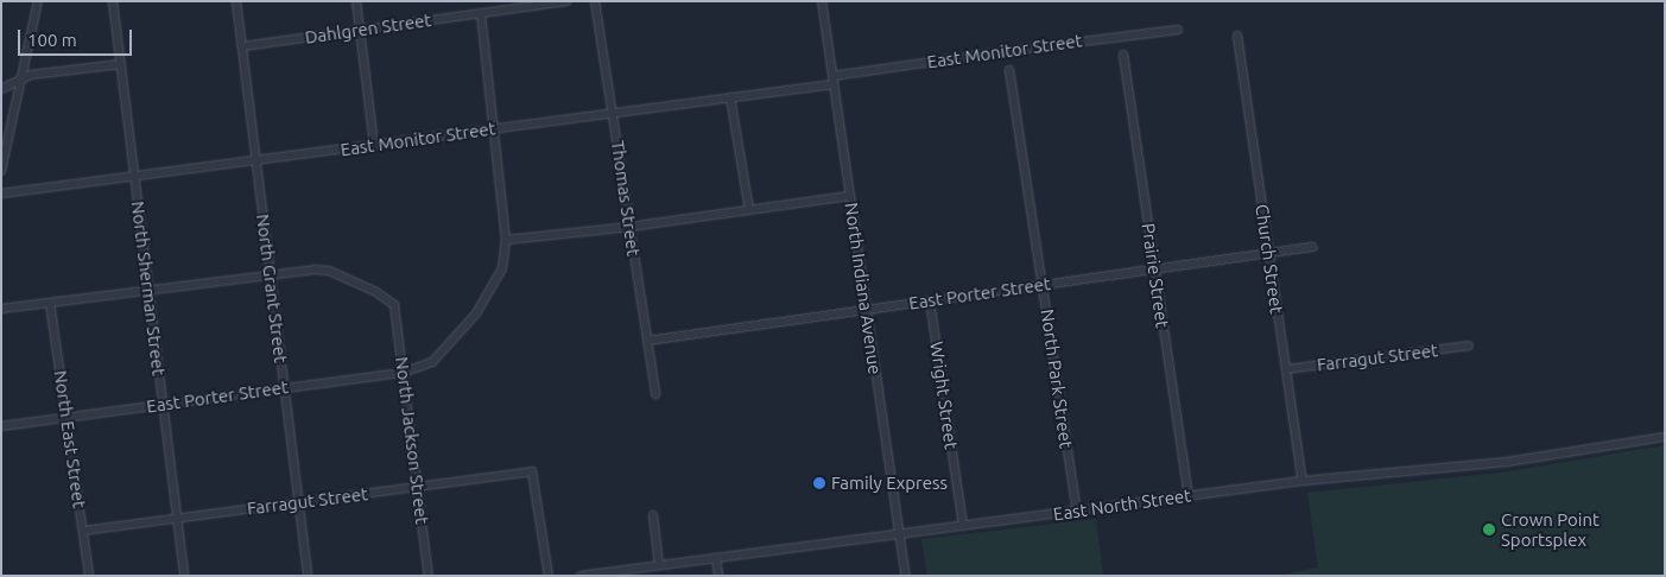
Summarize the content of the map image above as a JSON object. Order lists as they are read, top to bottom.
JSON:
{
  "streets": {
    "street": [
      "Dahlgren Street",
      "East Monitor Street",
      "Thomas Street",
      "Church Street",
      "Prairie Street",
      "North Sherman Street",
      "North Grant Street",
      "North Indiana Avenue",
      "East Porter Street",
      "Farragut Street",
      "North Park Street",
      "Wright Street",
      "North East Street",
      "North Jackson Street",
      "East North Street"
    ]
  },
  "crossings": [
    ["Dahlgren Street", "North Grant Street"],
    ["East Monitor Street", "Thomas Street"],
    ["East Monitor Street", "North Sherman Street"],
    ["East Monitor Street", "North Grant Street"],
    ["East Monitor Street", "North Indiana Avenue"],
    ["Thomas Street", "East Porter Street"],
    ["Church Street", "East Porter Street"],
    ["Church Street", "Farragut Street"],
    ["Church Street", "East North Street"],
    ["Prairie Street", "East Porter Street"],
    ["Prairie Street", "East North Street"],
    ["North Sherman Street", "East Porter Street"],
    ["North Sherman Street", "Farragut Street"],
    ["North Grant Street", "East Porter Street"],
    ["North Grant Street", "Farragut Street"],
    ["North Grant Street", "North Jackson Street"],
    ["North Indiana Avenue", "East Porter Street"],
    ["North Indiana Avenue", "East North Street"],
    ["East Porter Street", "North Park Street"],
    ["East Porter Street", "Wright Street"],
    ["East Porter Street", "North East Street"],
    ["East Porter Street", "North Jackson Street"],
    ["Farragut Street", "North East Street"],
    ["Farragut Street", "North Jackson Street"],
    ["North Park Street", "East North Street"],
    ["Wright Street", "East North Street"]
  ],
  "places": ["Family Express", "Crown Point Sportsplex"],
  "scale_bar": "100 m"
}
